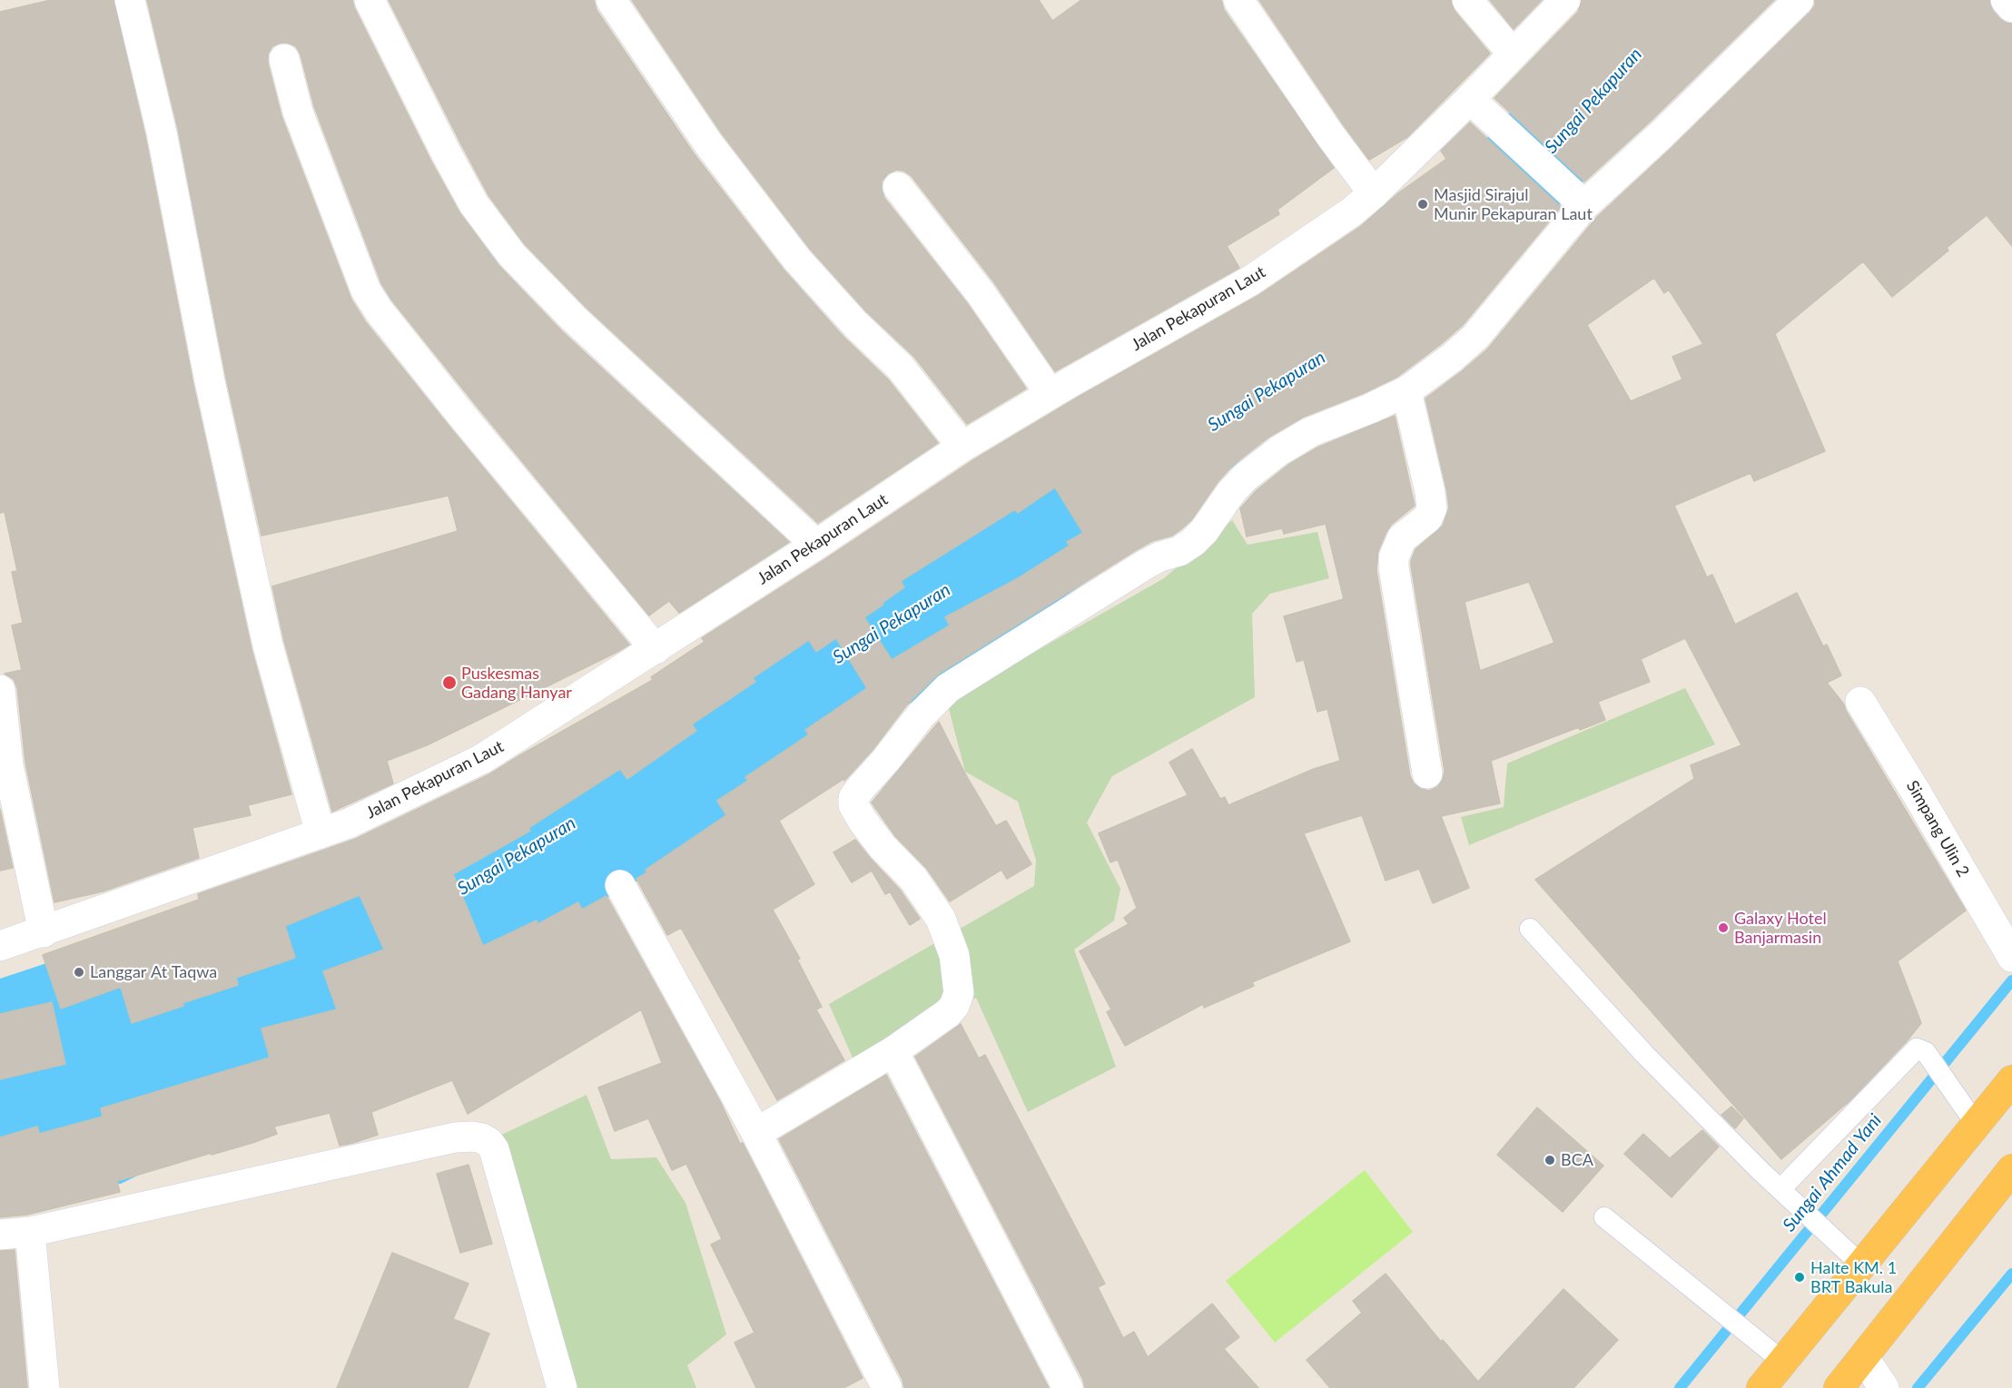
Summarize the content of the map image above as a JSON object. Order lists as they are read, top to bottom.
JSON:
{
  "streets": {
    "street": ["Jalan Pekapuran Laut", "Simpang Ulin 2"]
  },
  "water": ["Sungai Pekapuran", "Sungai Ahmad Yani"],
  "places": [
    "Masjid Sirajul Munir Pekapuran Laut",
    "Puskesmas Gadang Hanyar",
    "Galaxy Hotel Banjarmasin",
    "Langgar At Taqwa",
    "BCA",
    "Halte KM. 1 BRT Bakula"
  ]
}
